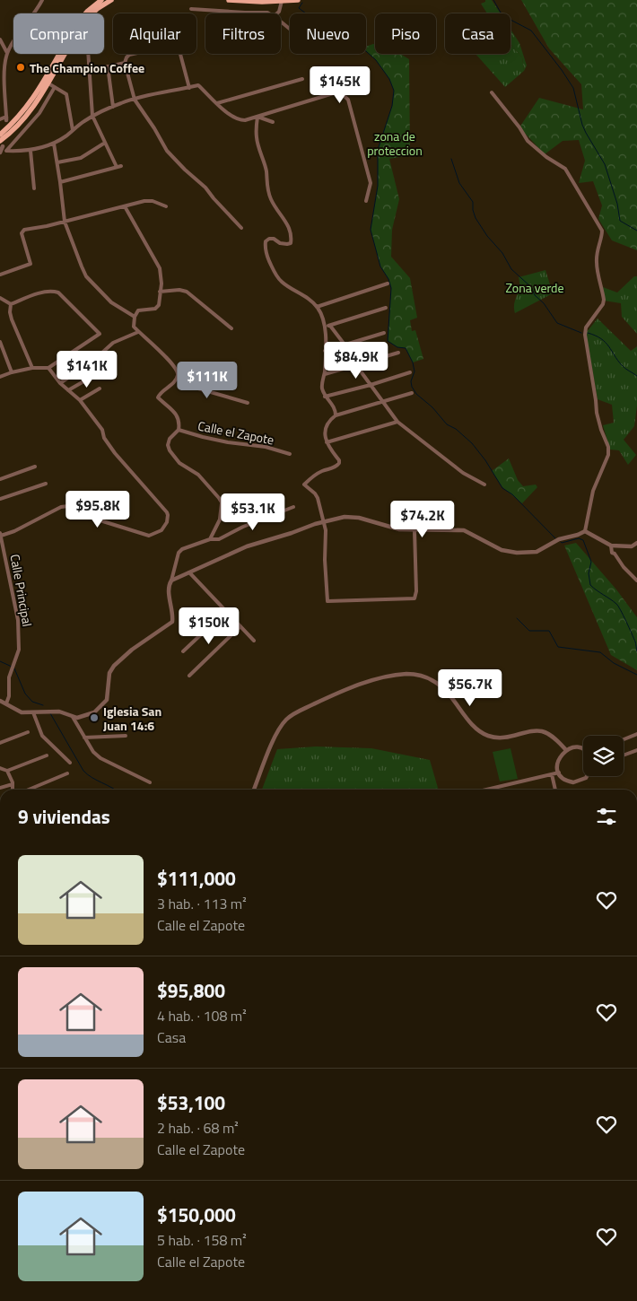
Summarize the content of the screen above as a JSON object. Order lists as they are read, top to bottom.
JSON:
{
  "streets": {
    "street": ["Calle el Zapote", "Calle Principal"]
  },
  "parks": ["zona de proteccion", "Zona verde"],
  "places": ["The Champion Coffee", "Iglesia San Juan 14:6"],
  "page": {
    "chip": [
      "Comprar",
      "Alquilar",
      "Filtros",
      "Nuevo",
      "Piso",
      "Casa"
    ],
    "price": [
      "$145K",
      "$84.9K",
      "$141K",
      "$111K",
      "$95.8K",
      "$53.1K",
      "$74.2K",
      "$150K",
      "$56.7K"
    ],
    "heading": "9 viviendas",
    "list": [
      {
        "name": "$111,000",
        "note": "3 hab. · 113 m² · Calle el Zapote"
      },
      {
        "name": "$95,800",
        "note": "4 hab. · 108 m² · Casa"
      },
      {
        "name": "$53,100",
        "note": "2 hab. · 68 m² · Calle el Zapote"
      },
      {
        "name": "$150,000",
        "note": "5 hab. · 158 m² · Calle el Zapote"
      }
    ]
  }
}
